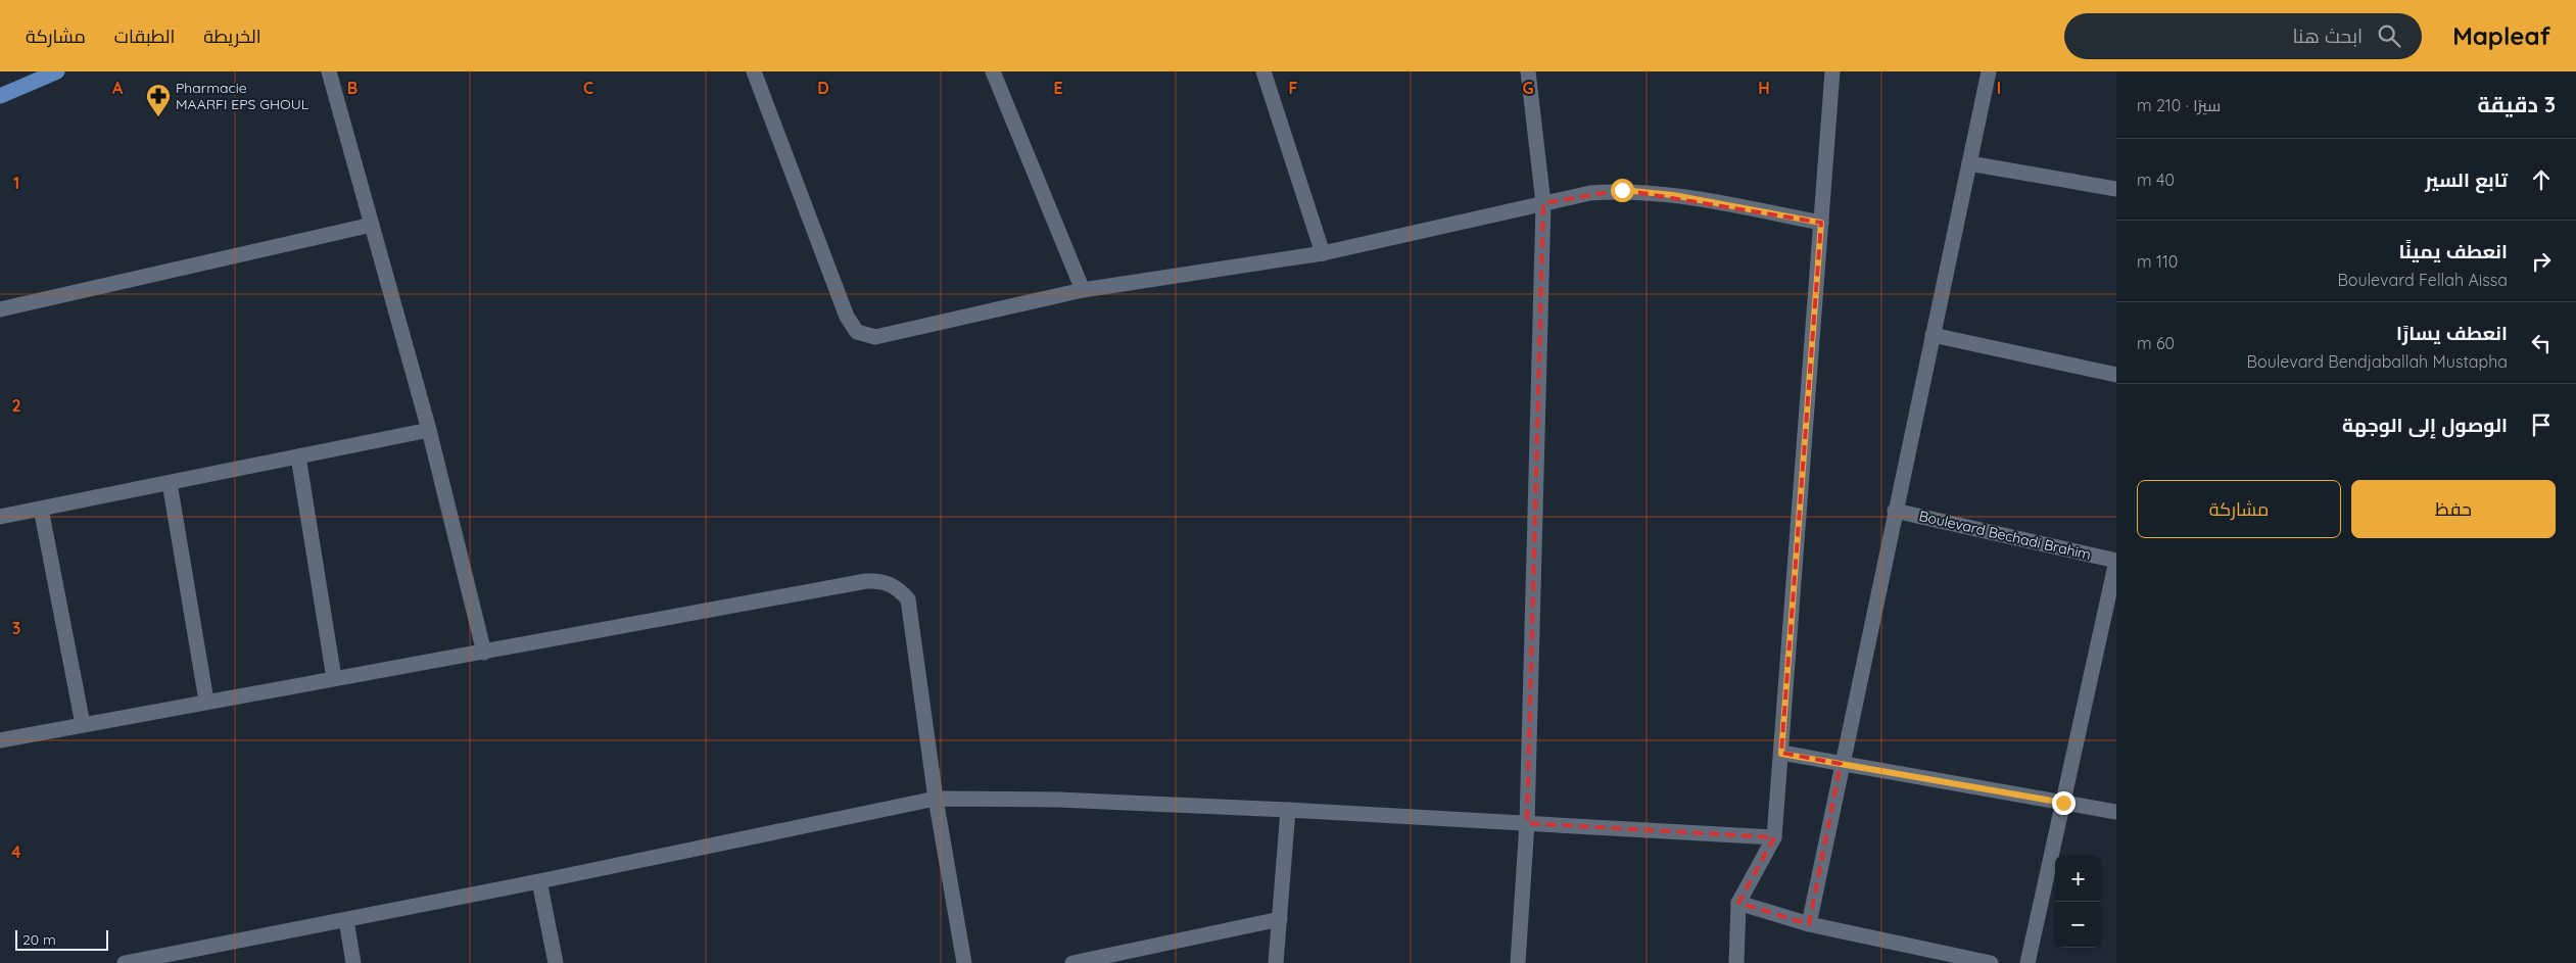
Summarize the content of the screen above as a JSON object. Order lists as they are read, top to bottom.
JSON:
{
  "streets": {
    "street": ["Boulevard Bechadi Brahim"]
  },
  "places": {
    "pharmacy": ["Pharmacie MAARFI EPS GHOUL"]
  },
  "scale_bar": "20 m",
  "page": {
    "header": "Mapleaf",
    "search": "ابحث هنا",
    "nav": ["الخريطة", "الطبقات", "مشاركة"],
    "heading": ["3 دقيقة", "سيرًا · 210 m"],
    "list": [
      ["تابع السير", "40 m"],
      ["انعطف يمينًا", "Boulevard Fellah Aissa", "110 m"],
      ["انعطف يسارًا", "Boulevard Bendjaballah Mustapha", "60 m"],
      "الوصول إلى الوجهة"
    ],
    "buttons": ["حفظ", "مشاركة"],
    "map_buttons": ["+", "−"],
    "scale": "20 m"
  },
  "grid": {
    "columns": [
      "A",
      "B",
      "C",
      "D",
      "E",
      "F",
      "G",
      "H",
      "I"
    ],
    "rows": [
      "1",
      "2",
      "3",
      "4"
    ]
  }
}
